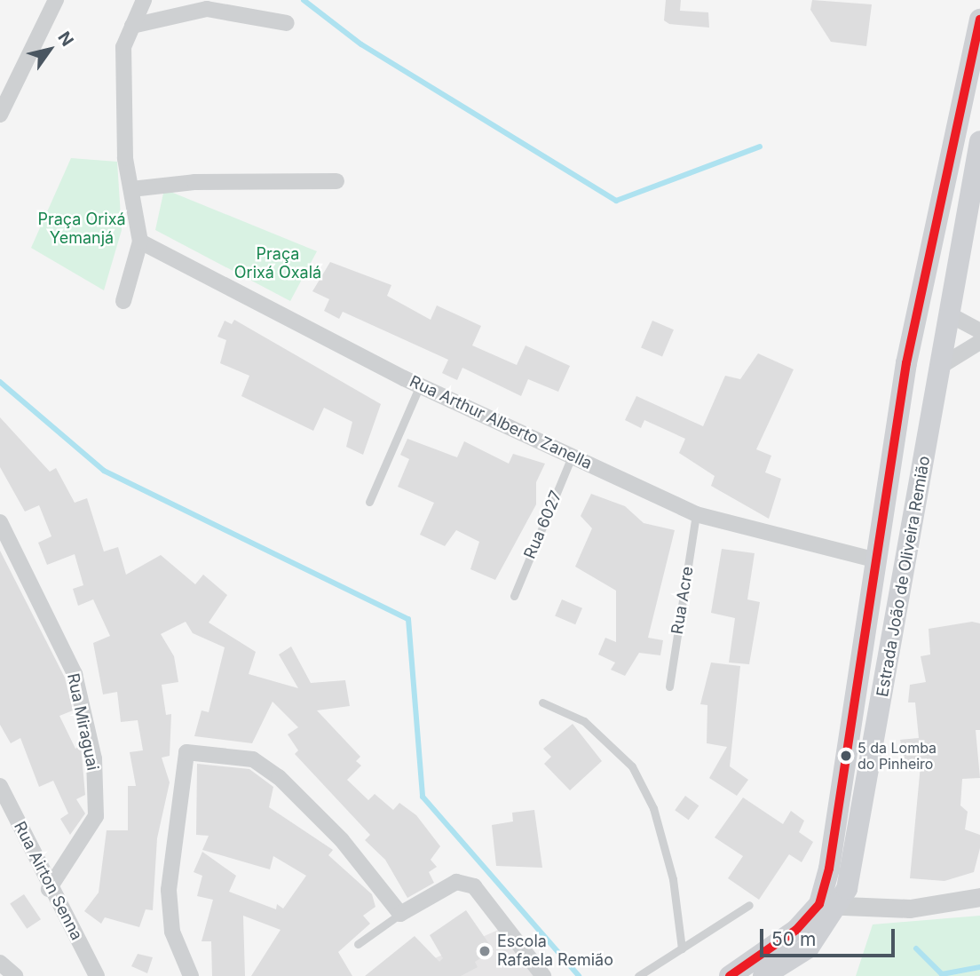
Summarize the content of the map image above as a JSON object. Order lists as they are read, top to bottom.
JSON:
{
  "streets": {
    "main road": ["Estrada João de Oliveira Remião"],
    "street": ["Rua Arthur Alberto Zanella", "Rua Miraguai", "Rua Airton Senna"],
    "lane": ["Rua 6027", "Rua Acre"]
  },
  "crossings": [
    ["Rua Arthur Alberto Zanella", "Rua 6027"],
    ["Rua Arthur Alberto Zanella", "Estrada João de Oliveira Remião"],
    ["Rua Arthur Alberto Zanella", "Rua Acre"],
    ["Rua Miraguai", "Rua Airton Senna"]
  ],
  "parks": ["Praça Orixá Yemanjá", "Praça Orixá Oxalá"],
  "places": ["5 da Lomba do Pinheiro", "Escola Rafaela Remião"],
  "scale_bar": "50 m",
  "north": "top right"
}
